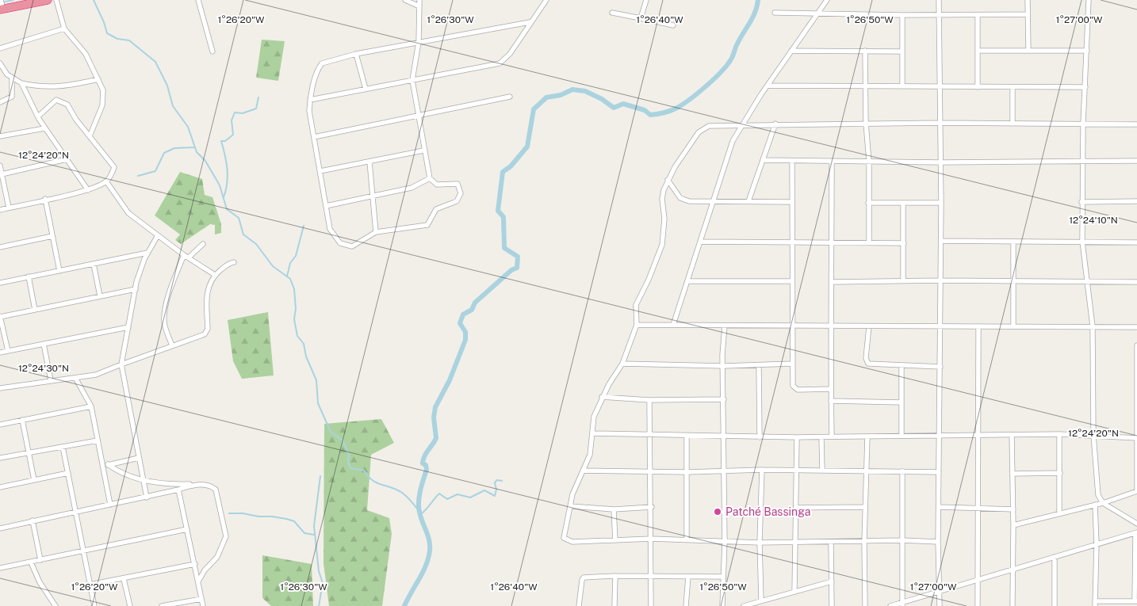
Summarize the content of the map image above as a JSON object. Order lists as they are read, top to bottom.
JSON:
{
  "places": ["Patché Bassinga"],
  "coordinates": [
    "1°26'20\"W",
    "1°26'30\"W",
    "1°26'40\"W",
    "1°26'50\"W",
    "1°27'00\"W",
    "12°24'20\"N",
    "12°24'10\"N",
    "12°24'30\"N"
  ]
}
